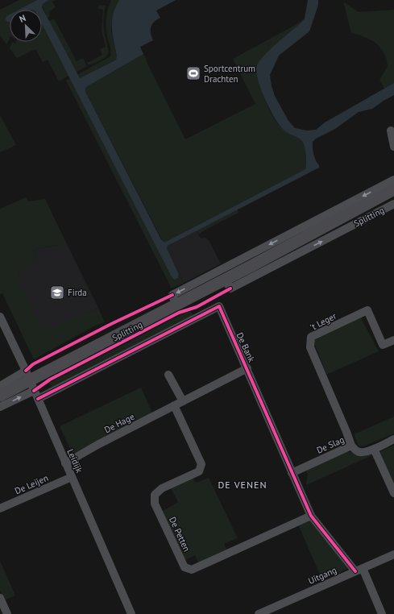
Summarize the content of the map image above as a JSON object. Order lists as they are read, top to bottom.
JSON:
{
  "streets": {
    "main road": ["Splitting"],
    "street": [
      "'t Leger",
      "De Bank",
      "De Hage",
      "De Slag",
      "Leidijk",
      "De Leijen",
      "De Petten",
      "Uitgang"
    ]
  },
  "crossings": [
    ["Splitting", "Leidijk"],
    ["'t Leger", "De Slag"],
    ["De Bank", "De Hage"],
    ["De Bank", "De Slag"],
    ["De Bank", "Leidijk"],
    ["De Bank", "De Petten"],
    ["De Bank", "Uitgang"],
    ["De Hage", "Leidijk"],
    ["De Hage", "De Petten"],
    ["Leidijk", "De Leijen"]
  ],
  "districts": ["DE VENEN"],
  "places": {
    "sports": ["Sportcentrum Drachten"],
    "school or university": ["Firda"]
  },
  "north": "top left"
}
